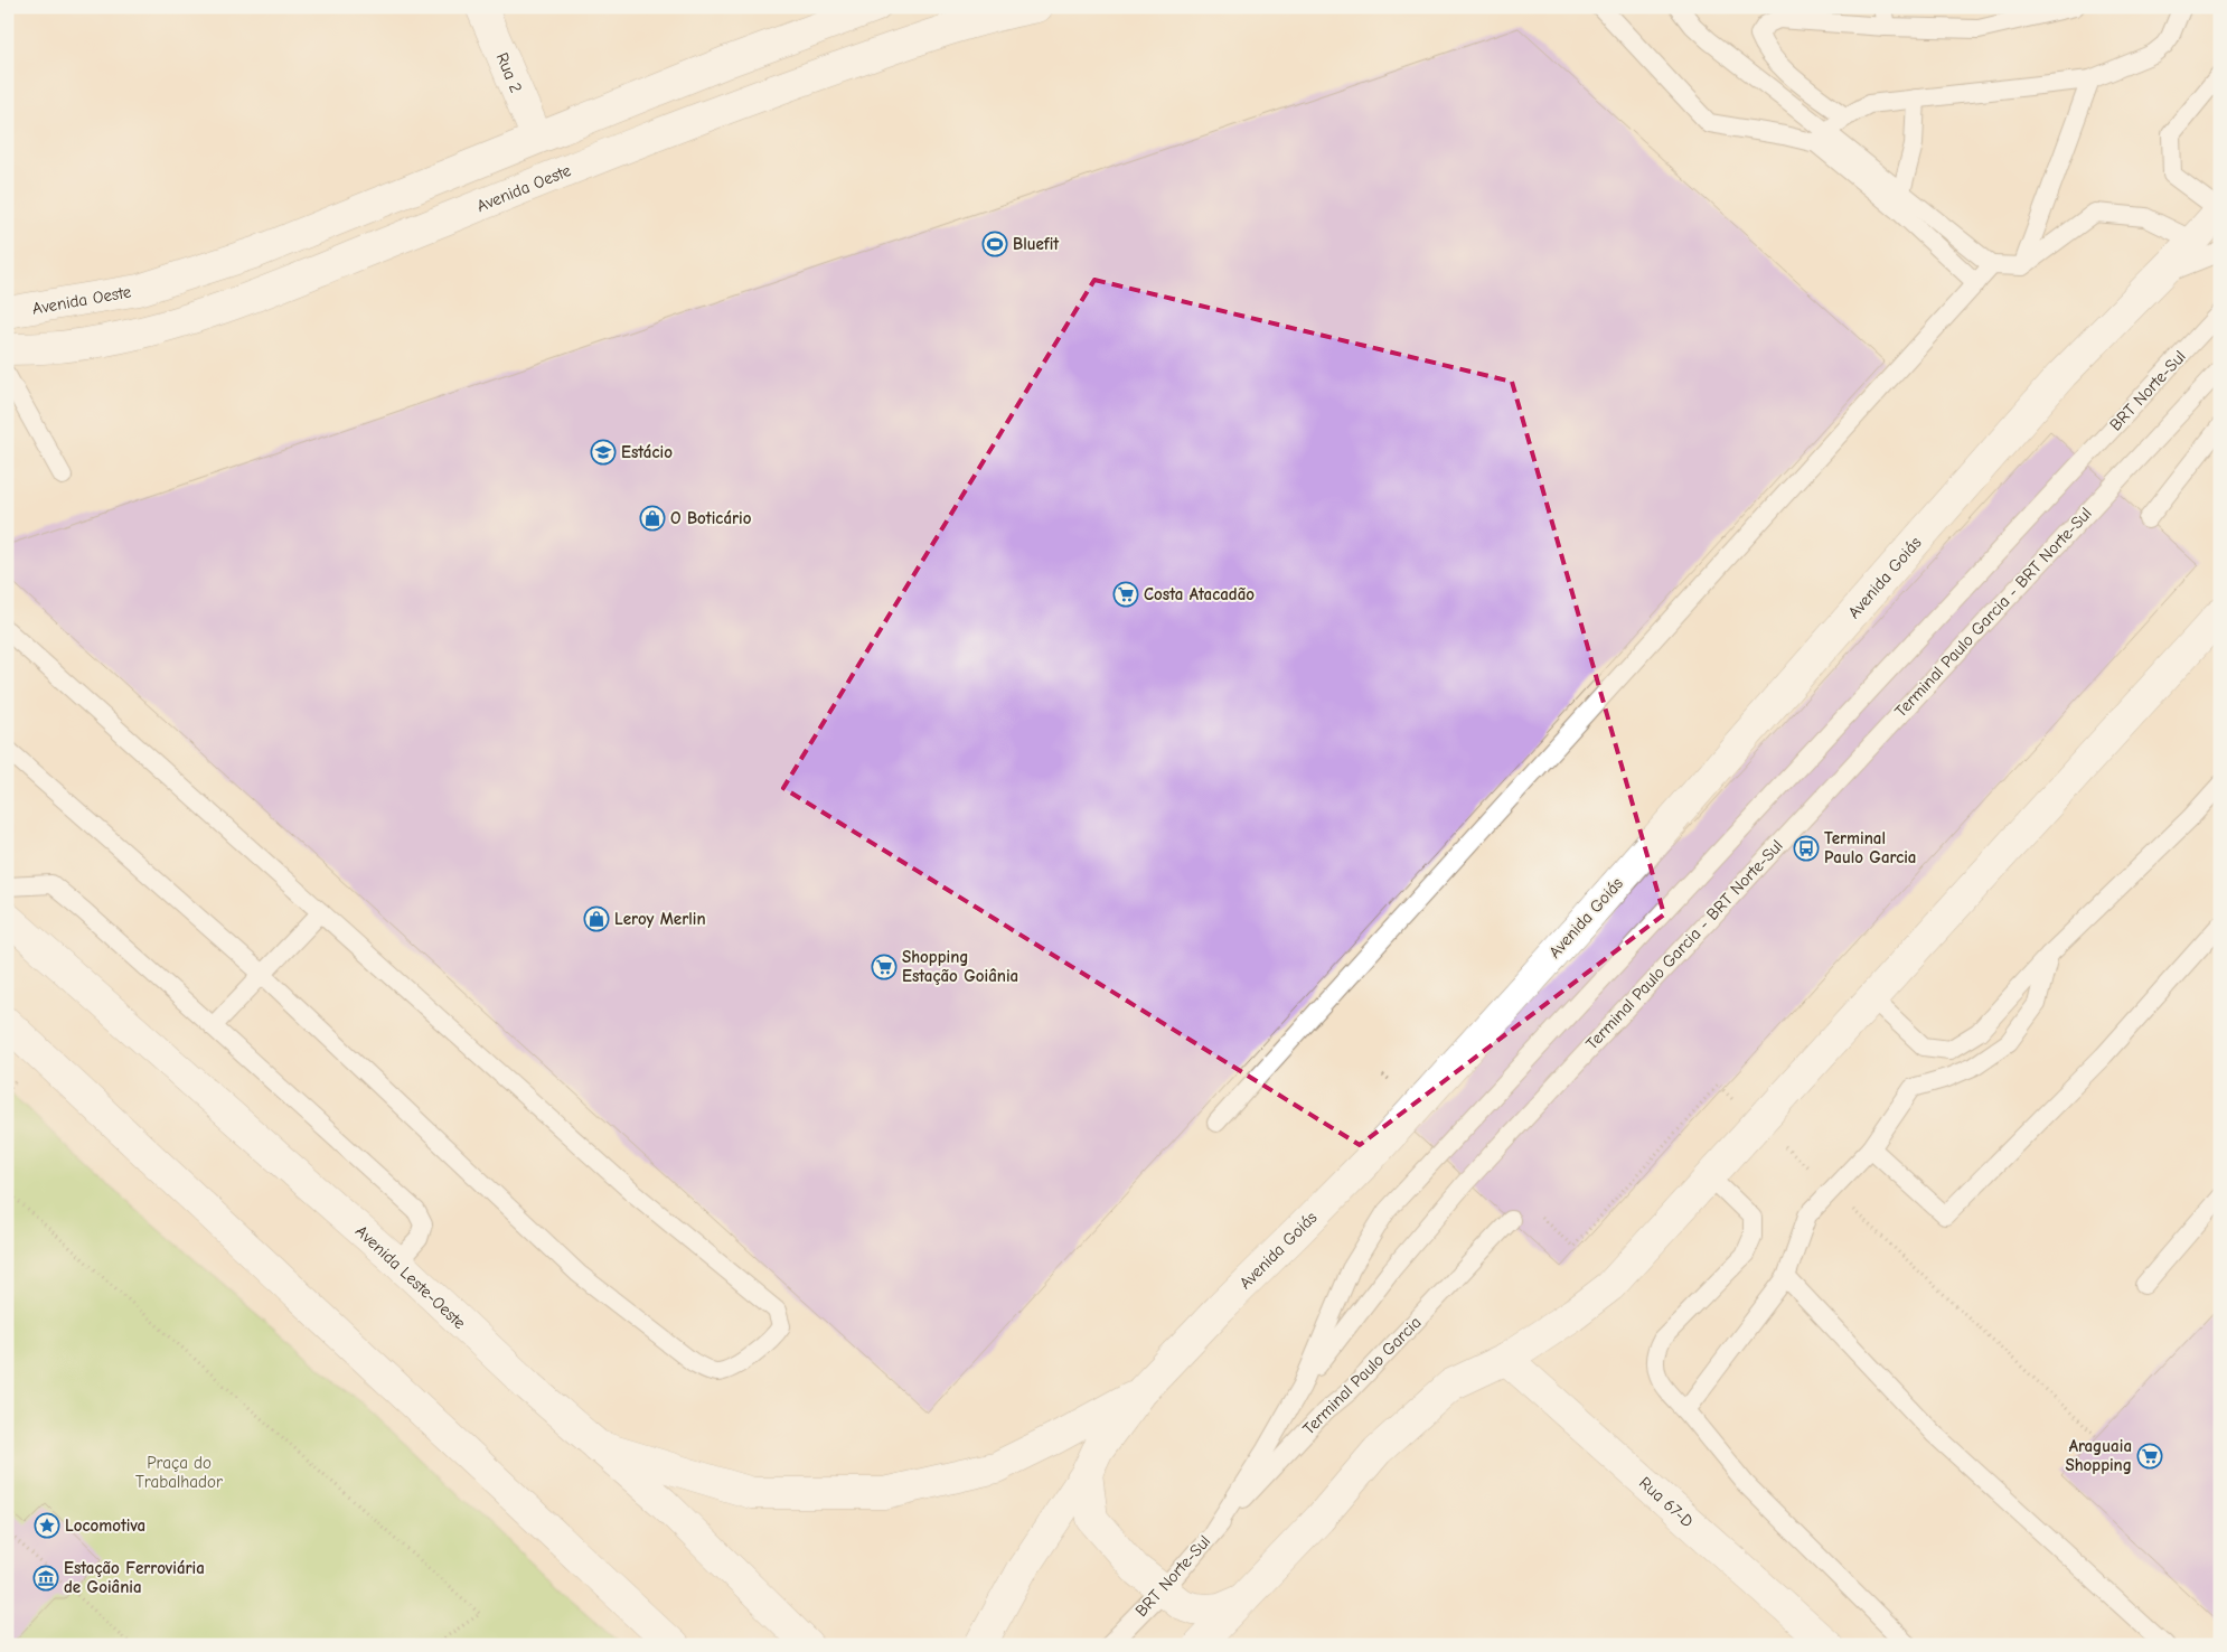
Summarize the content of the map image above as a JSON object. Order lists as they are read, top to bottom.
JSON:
{
  "streets": {
    "main road": [
      "Rua 2",
      "Avenida Oeste",
      "Avenida Goiás",
      "Avenida Leste-Oeste",
      "Rua 67-D"
    ],
    "lane": ["BRT Norte-Sul", "Terminal Paulo Garcia - BRT Norte-Sul", "Terminal Paulo Garcia"]
  },
  "crossings": [
    ["Rua 2", "Avenida Oeste"],
    ["BRT Norte-Sul", "Terminal Paulo Garcia - BRT Norte-Sul"],
    ["BRT Norte-Sul", "Terminal Paulo Garcia"],
    ["Terminal Paulo Garcia - BRT Norte-Sul", "Terminal Paulo Garcia"]
  ],
  "parks": ["Praça do Trabalhador"],
  "places": {
    "sports": ["Bluefit"],
    "school or university": ["Estácio"],
    "shop": ["O Boticário", "Leroy Merlin"],
    "supermarket": ["Costa Atacadão", "Shopping Estação Goiânia", "Araguaia Shopping"],
    "bus stop": ["Terminal Paulo Garcia"],
    "place": ["Locomotiva"],
    "museum": ["Estação Ferroviária de Goiânia"]
  }
}
